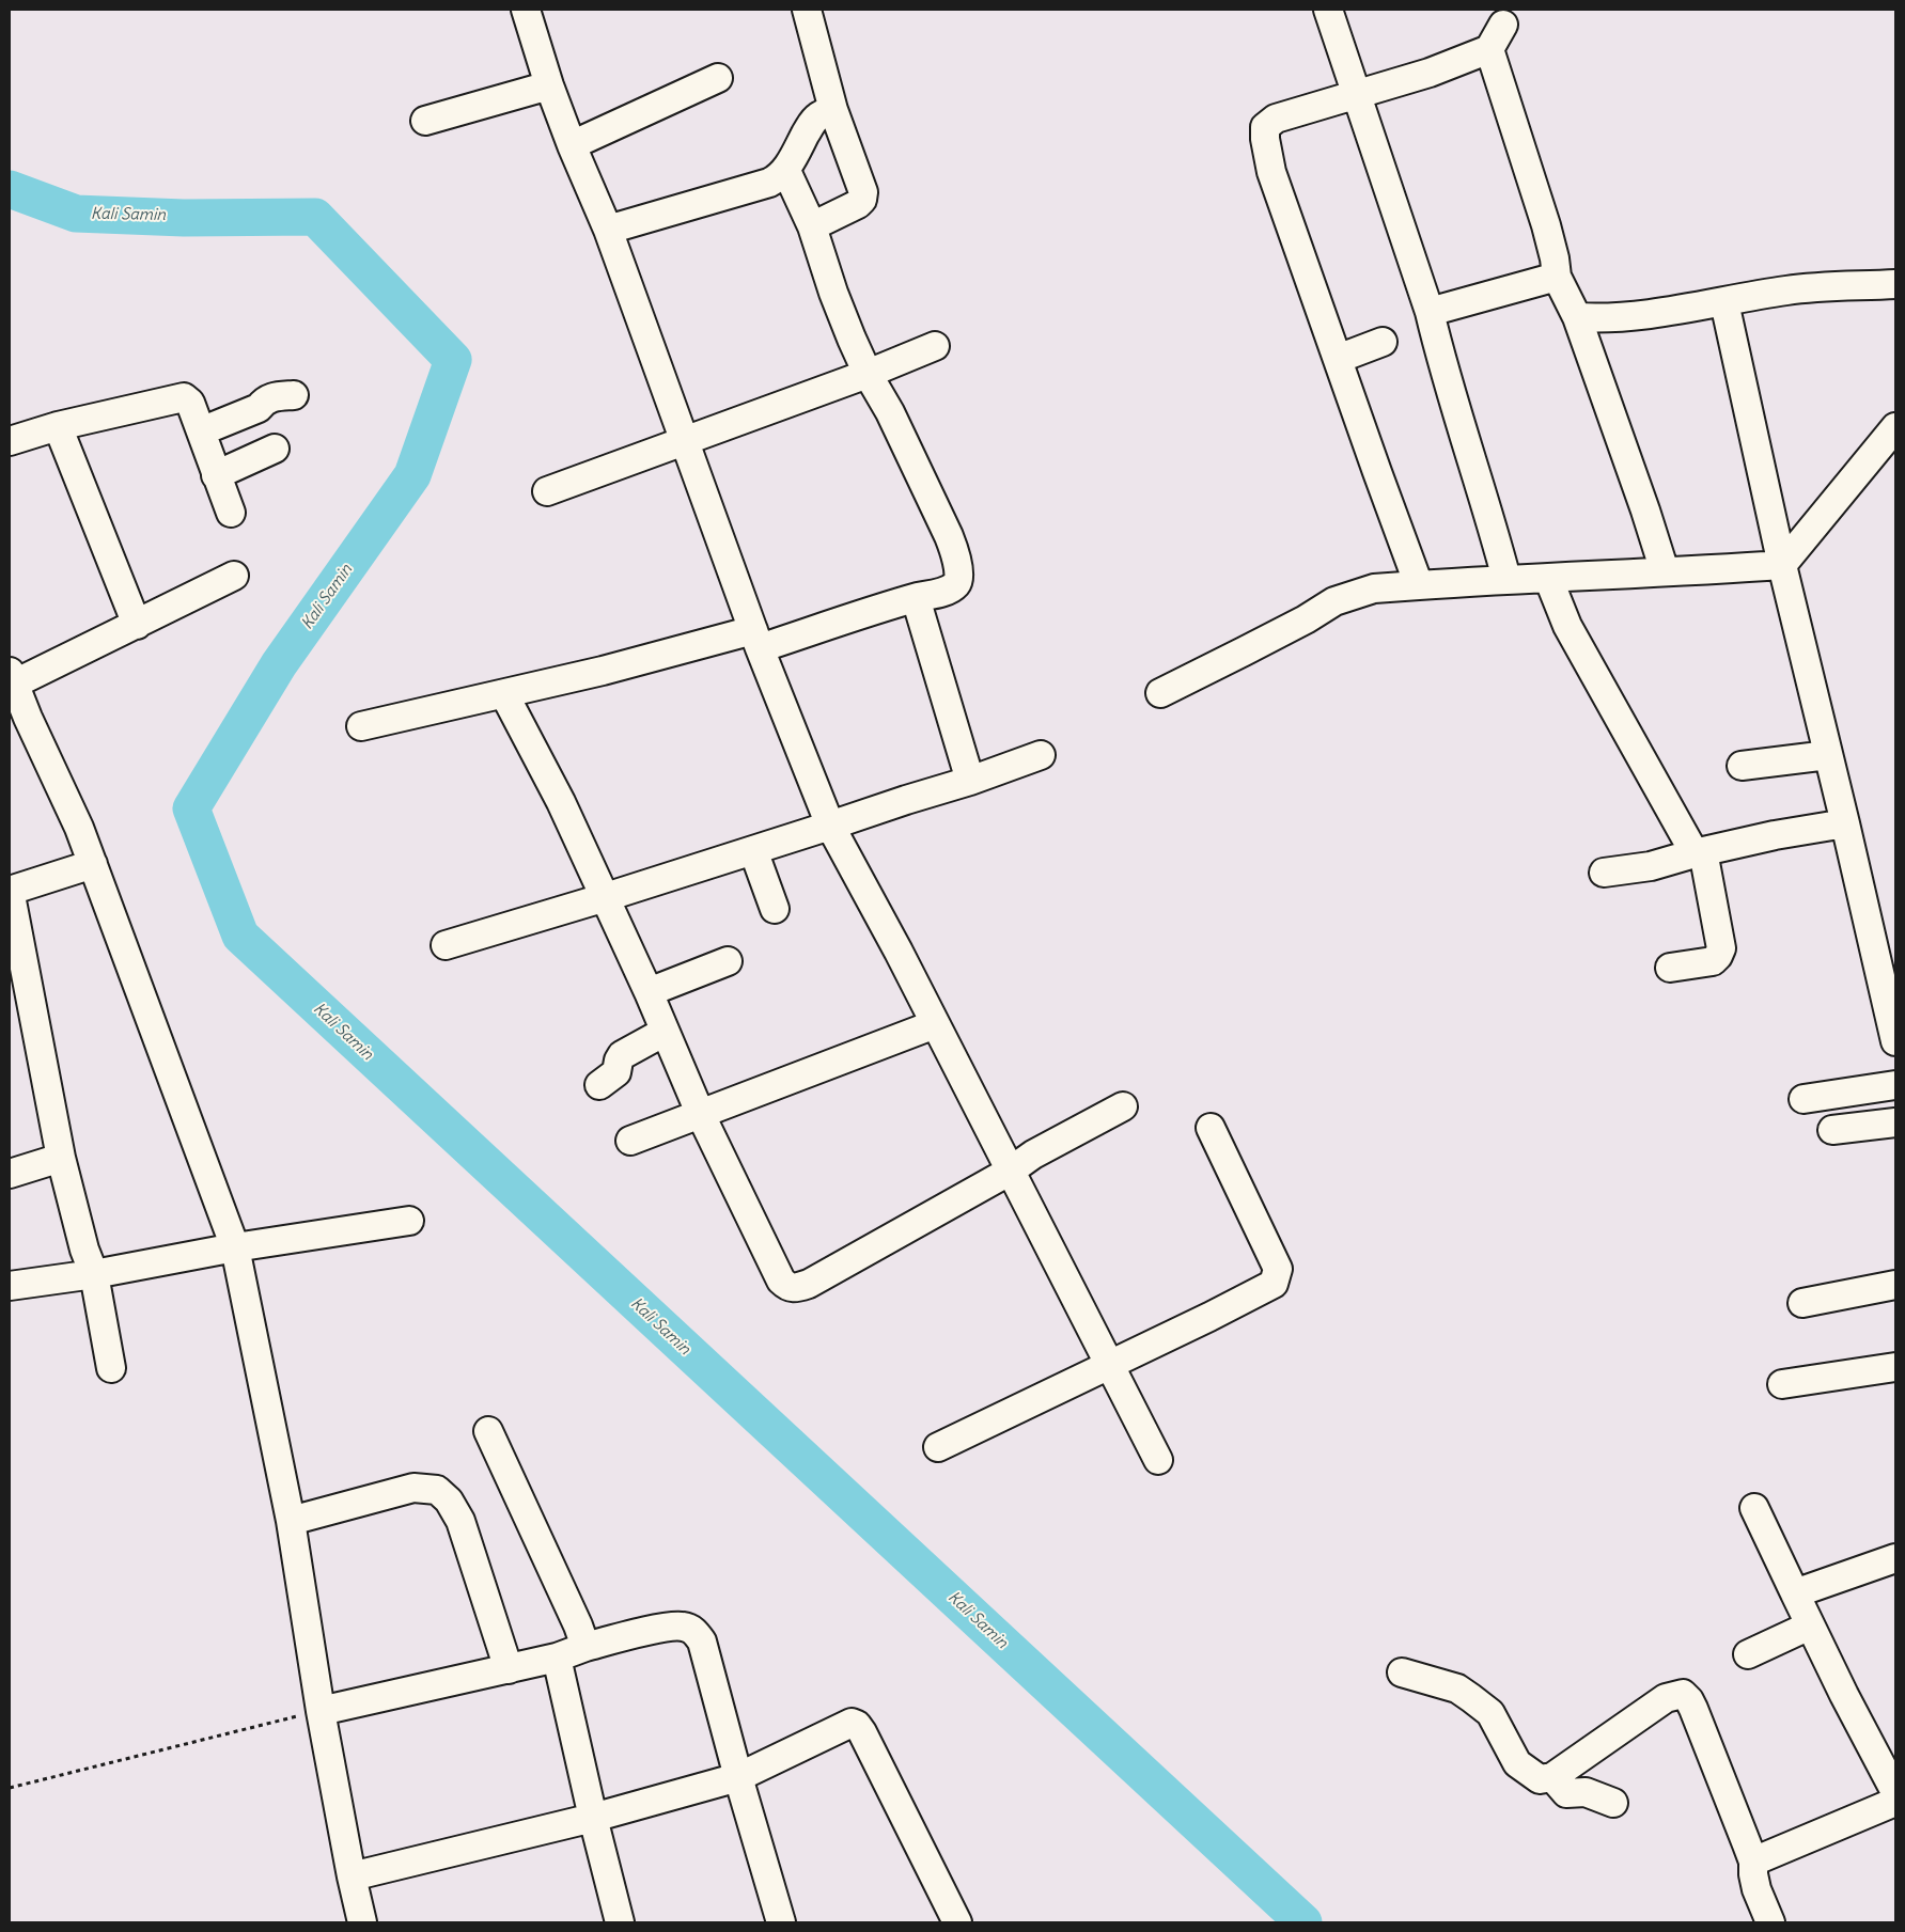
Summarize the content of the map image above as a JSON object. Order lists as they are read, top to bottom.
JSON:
{
  "water": ["Kali Samin"]
}
